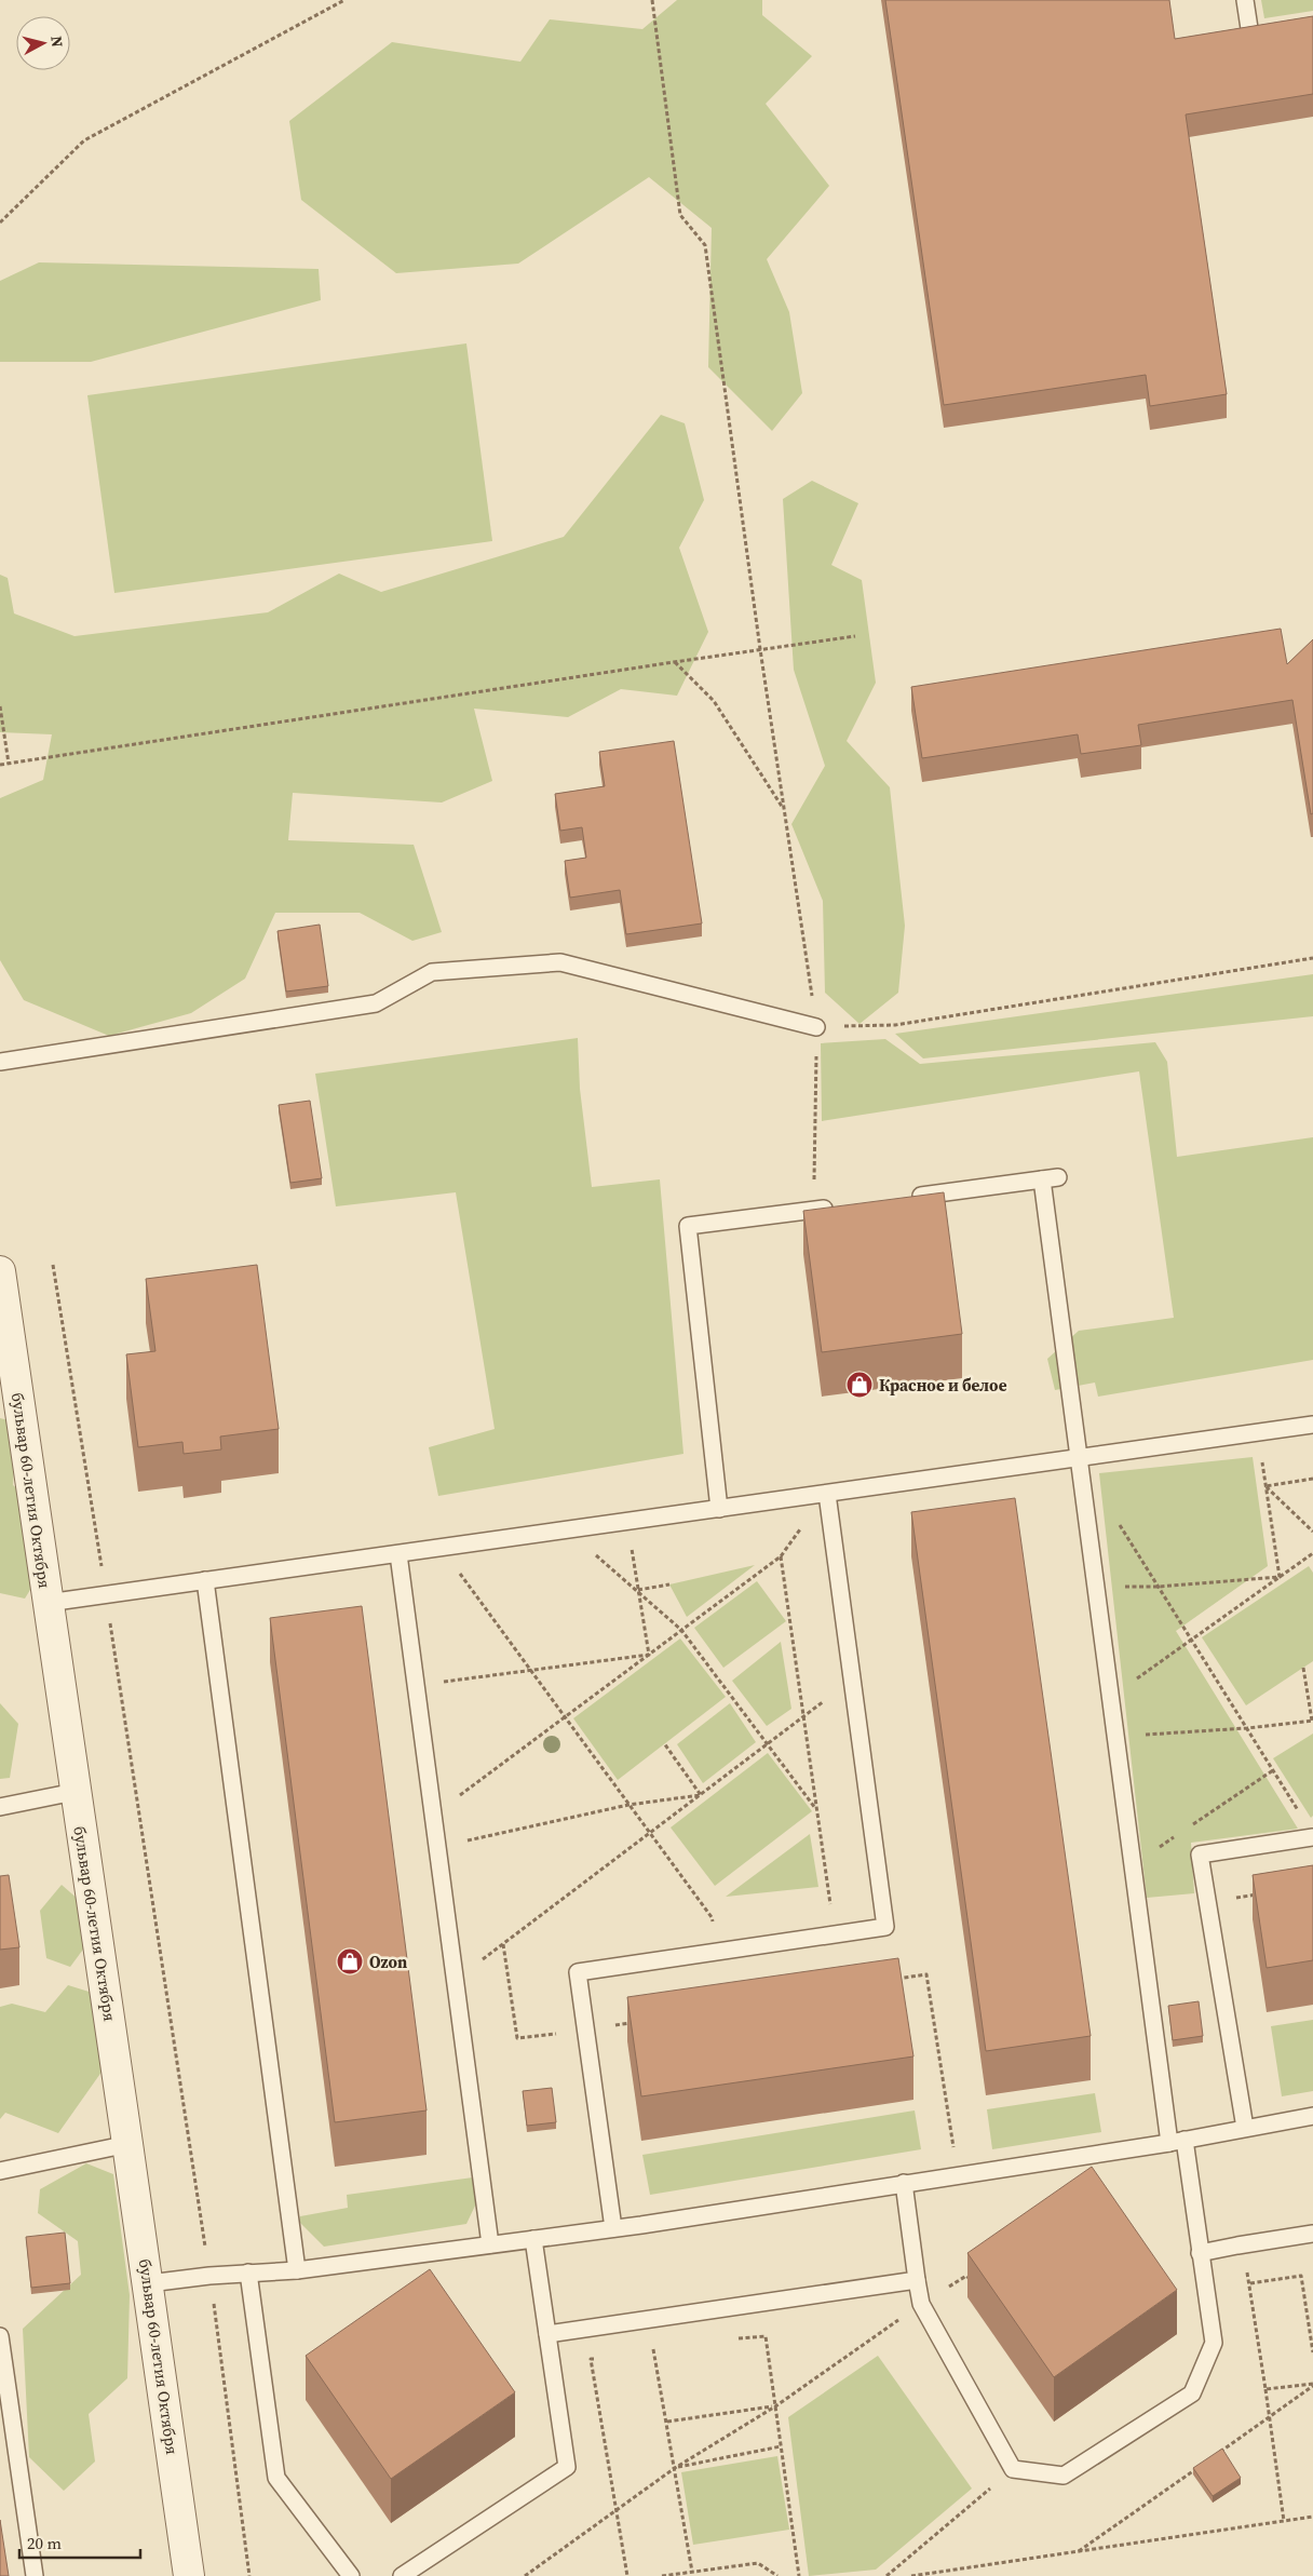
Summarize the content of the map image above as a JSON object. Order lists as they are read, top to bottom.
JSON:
{
  "streets": {
    "street": ["бульвар 60-летия Октября"]
  },
  "places": {
    "shop": ["Красное и белое", "Ozon"]
  },
  "scale_bar": "20 m",
  "north": "right"
}
